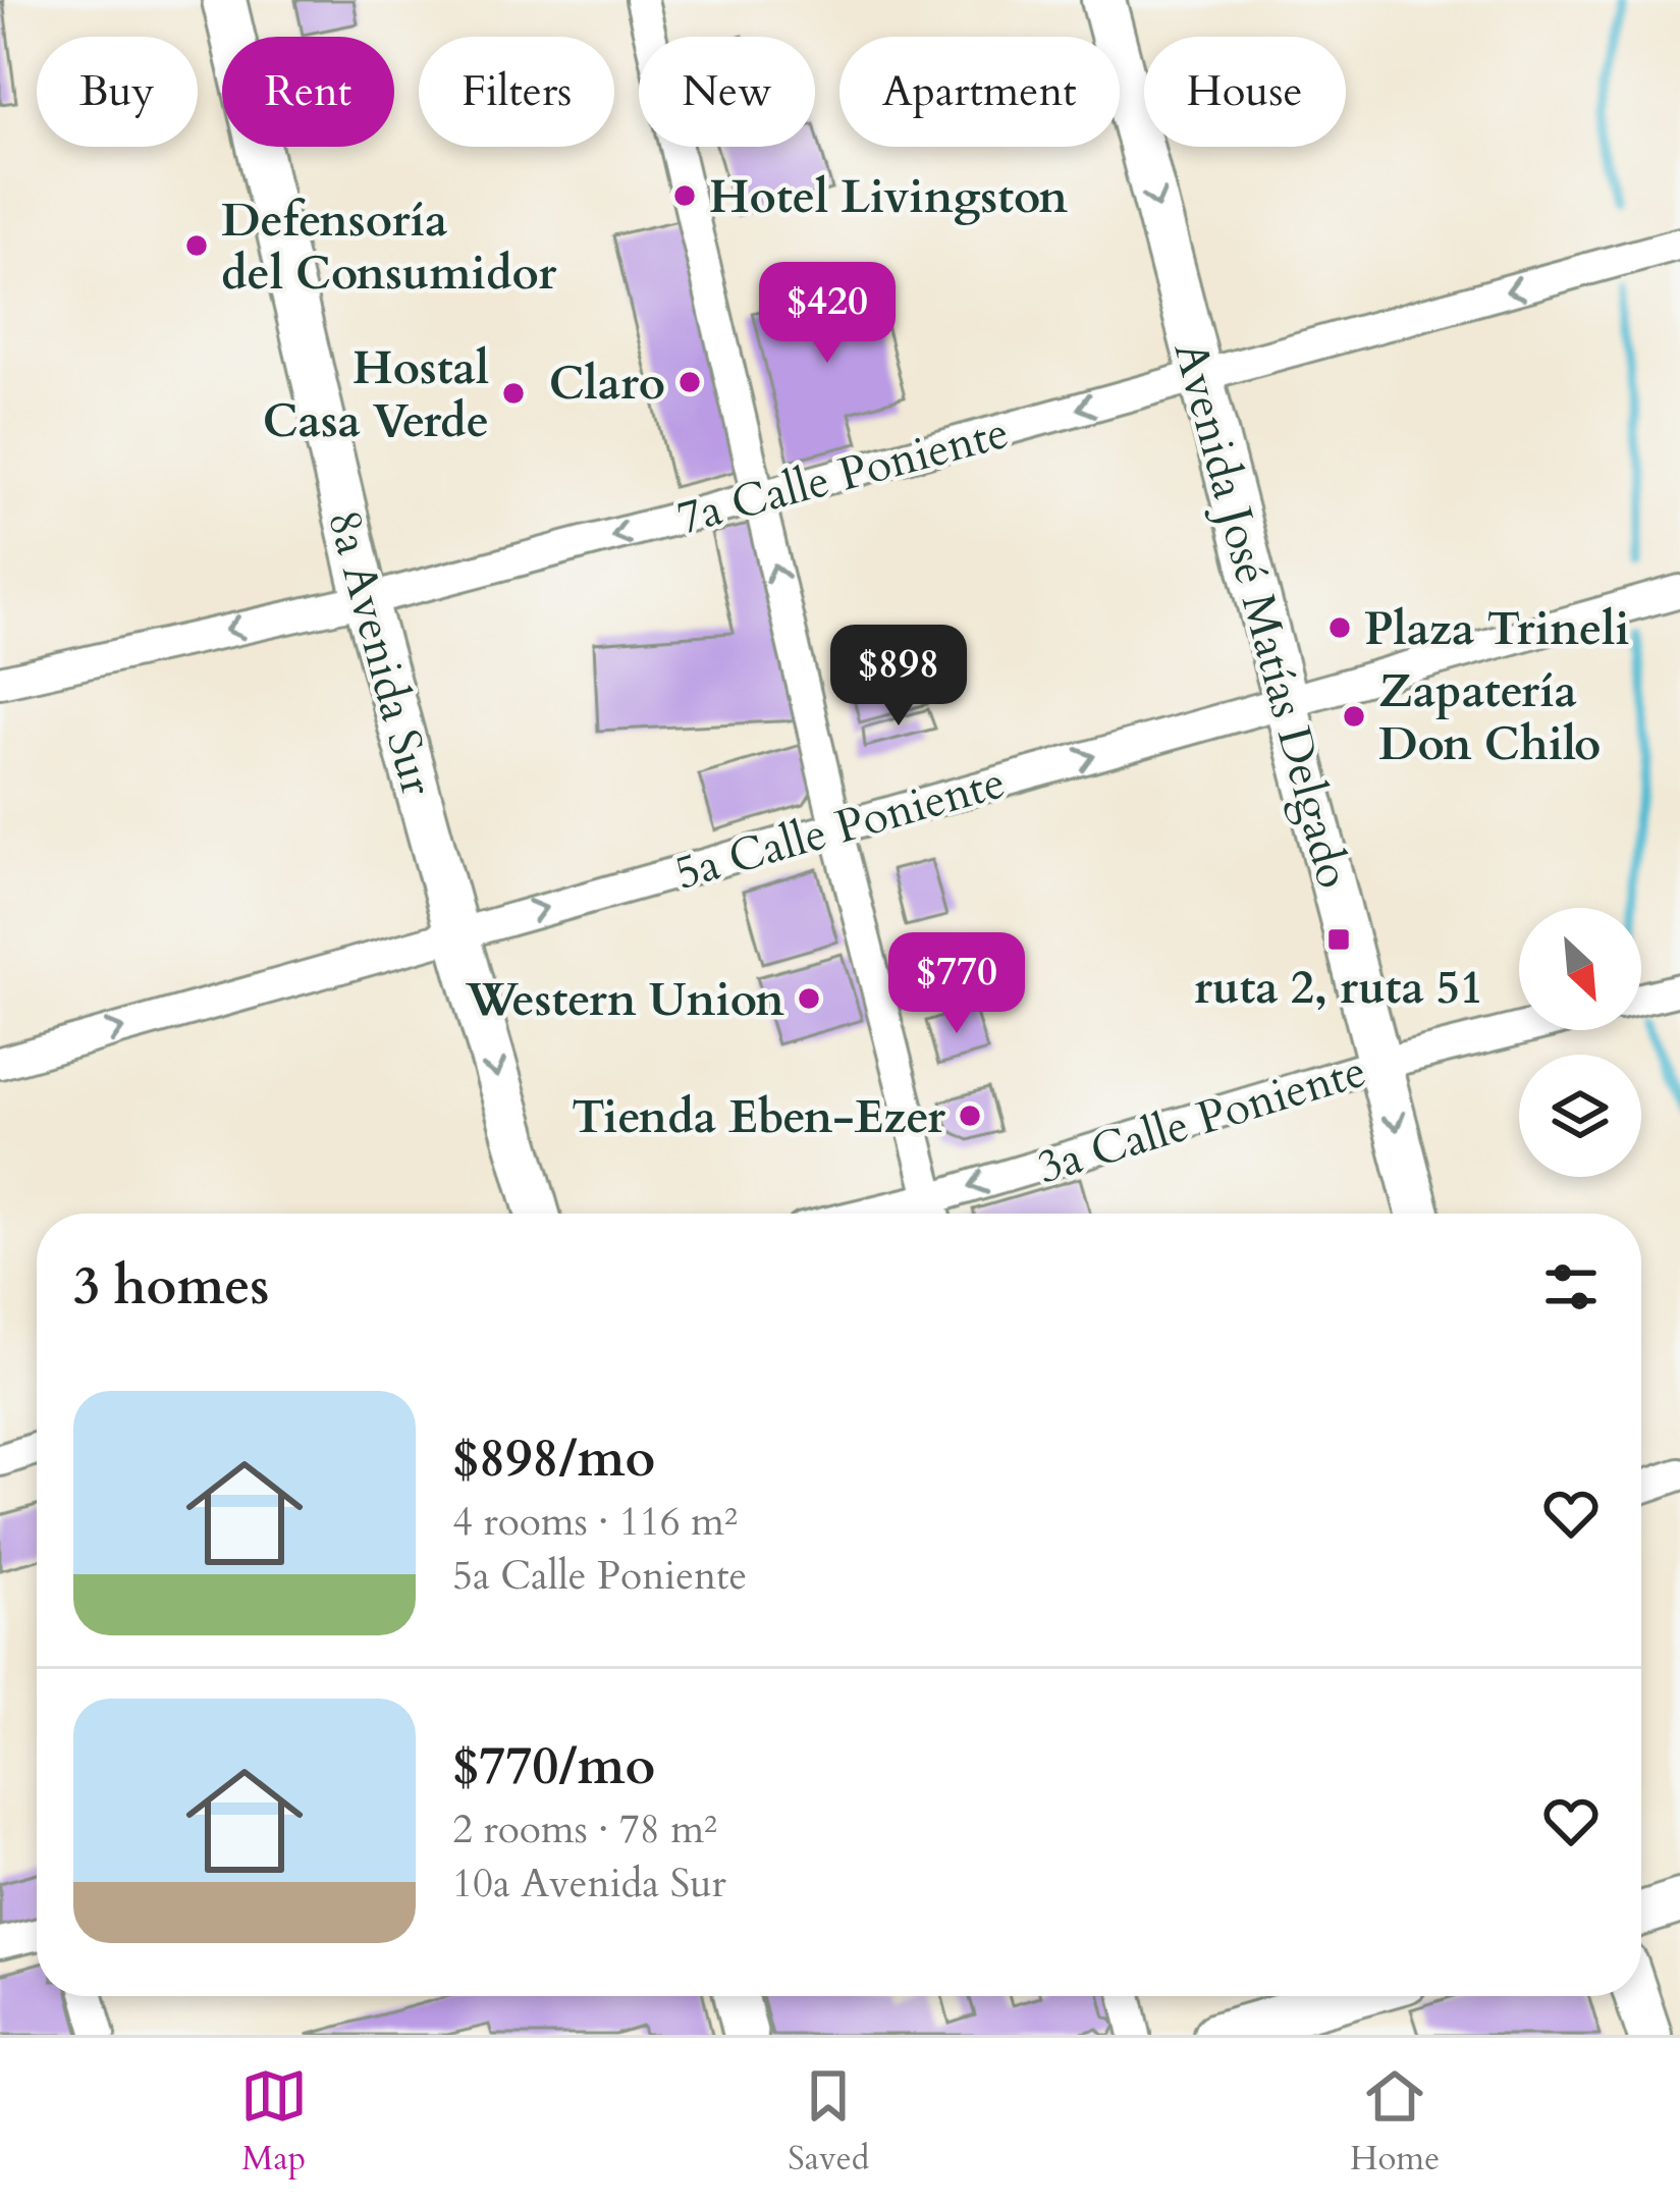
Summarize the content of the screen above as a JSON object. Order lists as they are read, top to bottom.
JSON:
{
  "streets": {
    "street": [
      "7a Calle Poniente",
      "Avenida José Matías Delgado",
      "8a Avenida Sur",
      "5a Calle Poniente",
      "3a Calle Poniente"
    ]
  },
  "crossings": [
    ["7a Calle Poniente", "Avenida José Matías Delgado"],
    ["7a Calle Poniente", "8a Avenida Sur"],
    ["Avenida José Matías Delgado", "5a Calle Poniente"],
    ["Avenida José Matías Delgado", "3a Calle Poniente"],
    ["8a Avenida Sur", "5a Calle Poniente"]
  ],
  "one_way": [
    "7a Calle Poniente",
    "Avenida José Matías Delgado",
    "5a Calle Poniente",
    "3a Calle Poniente"
  ],
  "places": {
    "other": [
      "Hotel Livingston",
      "Defensoría del Consumidor",
      "Claro",
      "Hostal Casa Verde",
      "Plaza Trineli",
      "Zapatería Don Chilo",
      "Western Union",
      "Tienda Eben-Ezer"
    ],
    "transit": ["ruta 2, ruta 51"]
  },
  "north": "bottom right",
  "page": {
    "chip": [
      "Buy",
      "Rent",
      "Filters",
      "New",
      "Apartment",
      "House"
    ],
    "price": ["$420", "$898", "$770"],
    "heading": "3 homes",
    "list": [
      {
        "name": "$898/mo",
        "note": "4 rooms · 116 m² · 5a Calle Poniente"
      },
      {
        "name": "$770/mo",
        "note": "2 rooms · 78 m² · 10a Avenida Sur"
      }
    ],
    "tabs": ["Map", "Saved", "Home"]
  }
}
